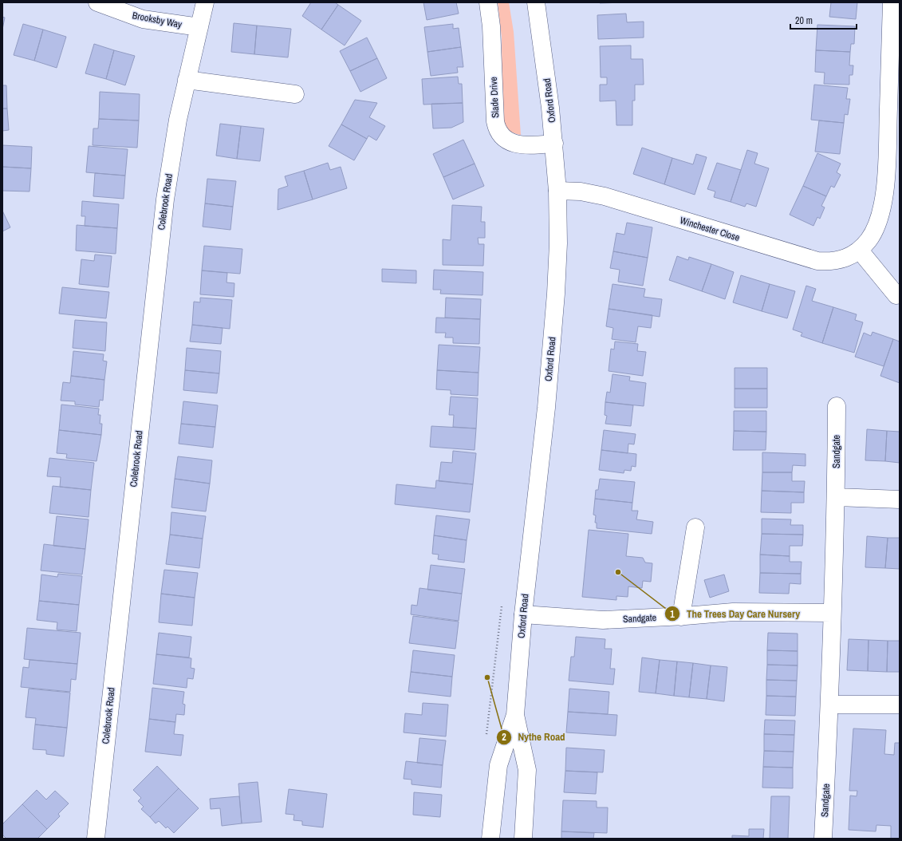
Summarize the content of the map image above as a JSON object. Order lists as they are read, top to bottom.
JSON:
{
  "streets": {
    "street": [
      "Brooksby Way",
      "Slade Drive",
      "Oxford Road",
      "Colebrook Road",
      "Winchester Close",
      "Sandgate"
    ]
  },
  "crossings": [
    ["Brooksby Way", "Colebrook Road"],
    ["Slade Drive", "Oxford Road"],
    ["Oxford Road", "Winchester Close"],
    ["Oxford Road", "Sandgate"]
  ],
  "places": ["The Trees Day Care Nursery", "Nythe Road"],
  "scale_bar": "20 m"
}
